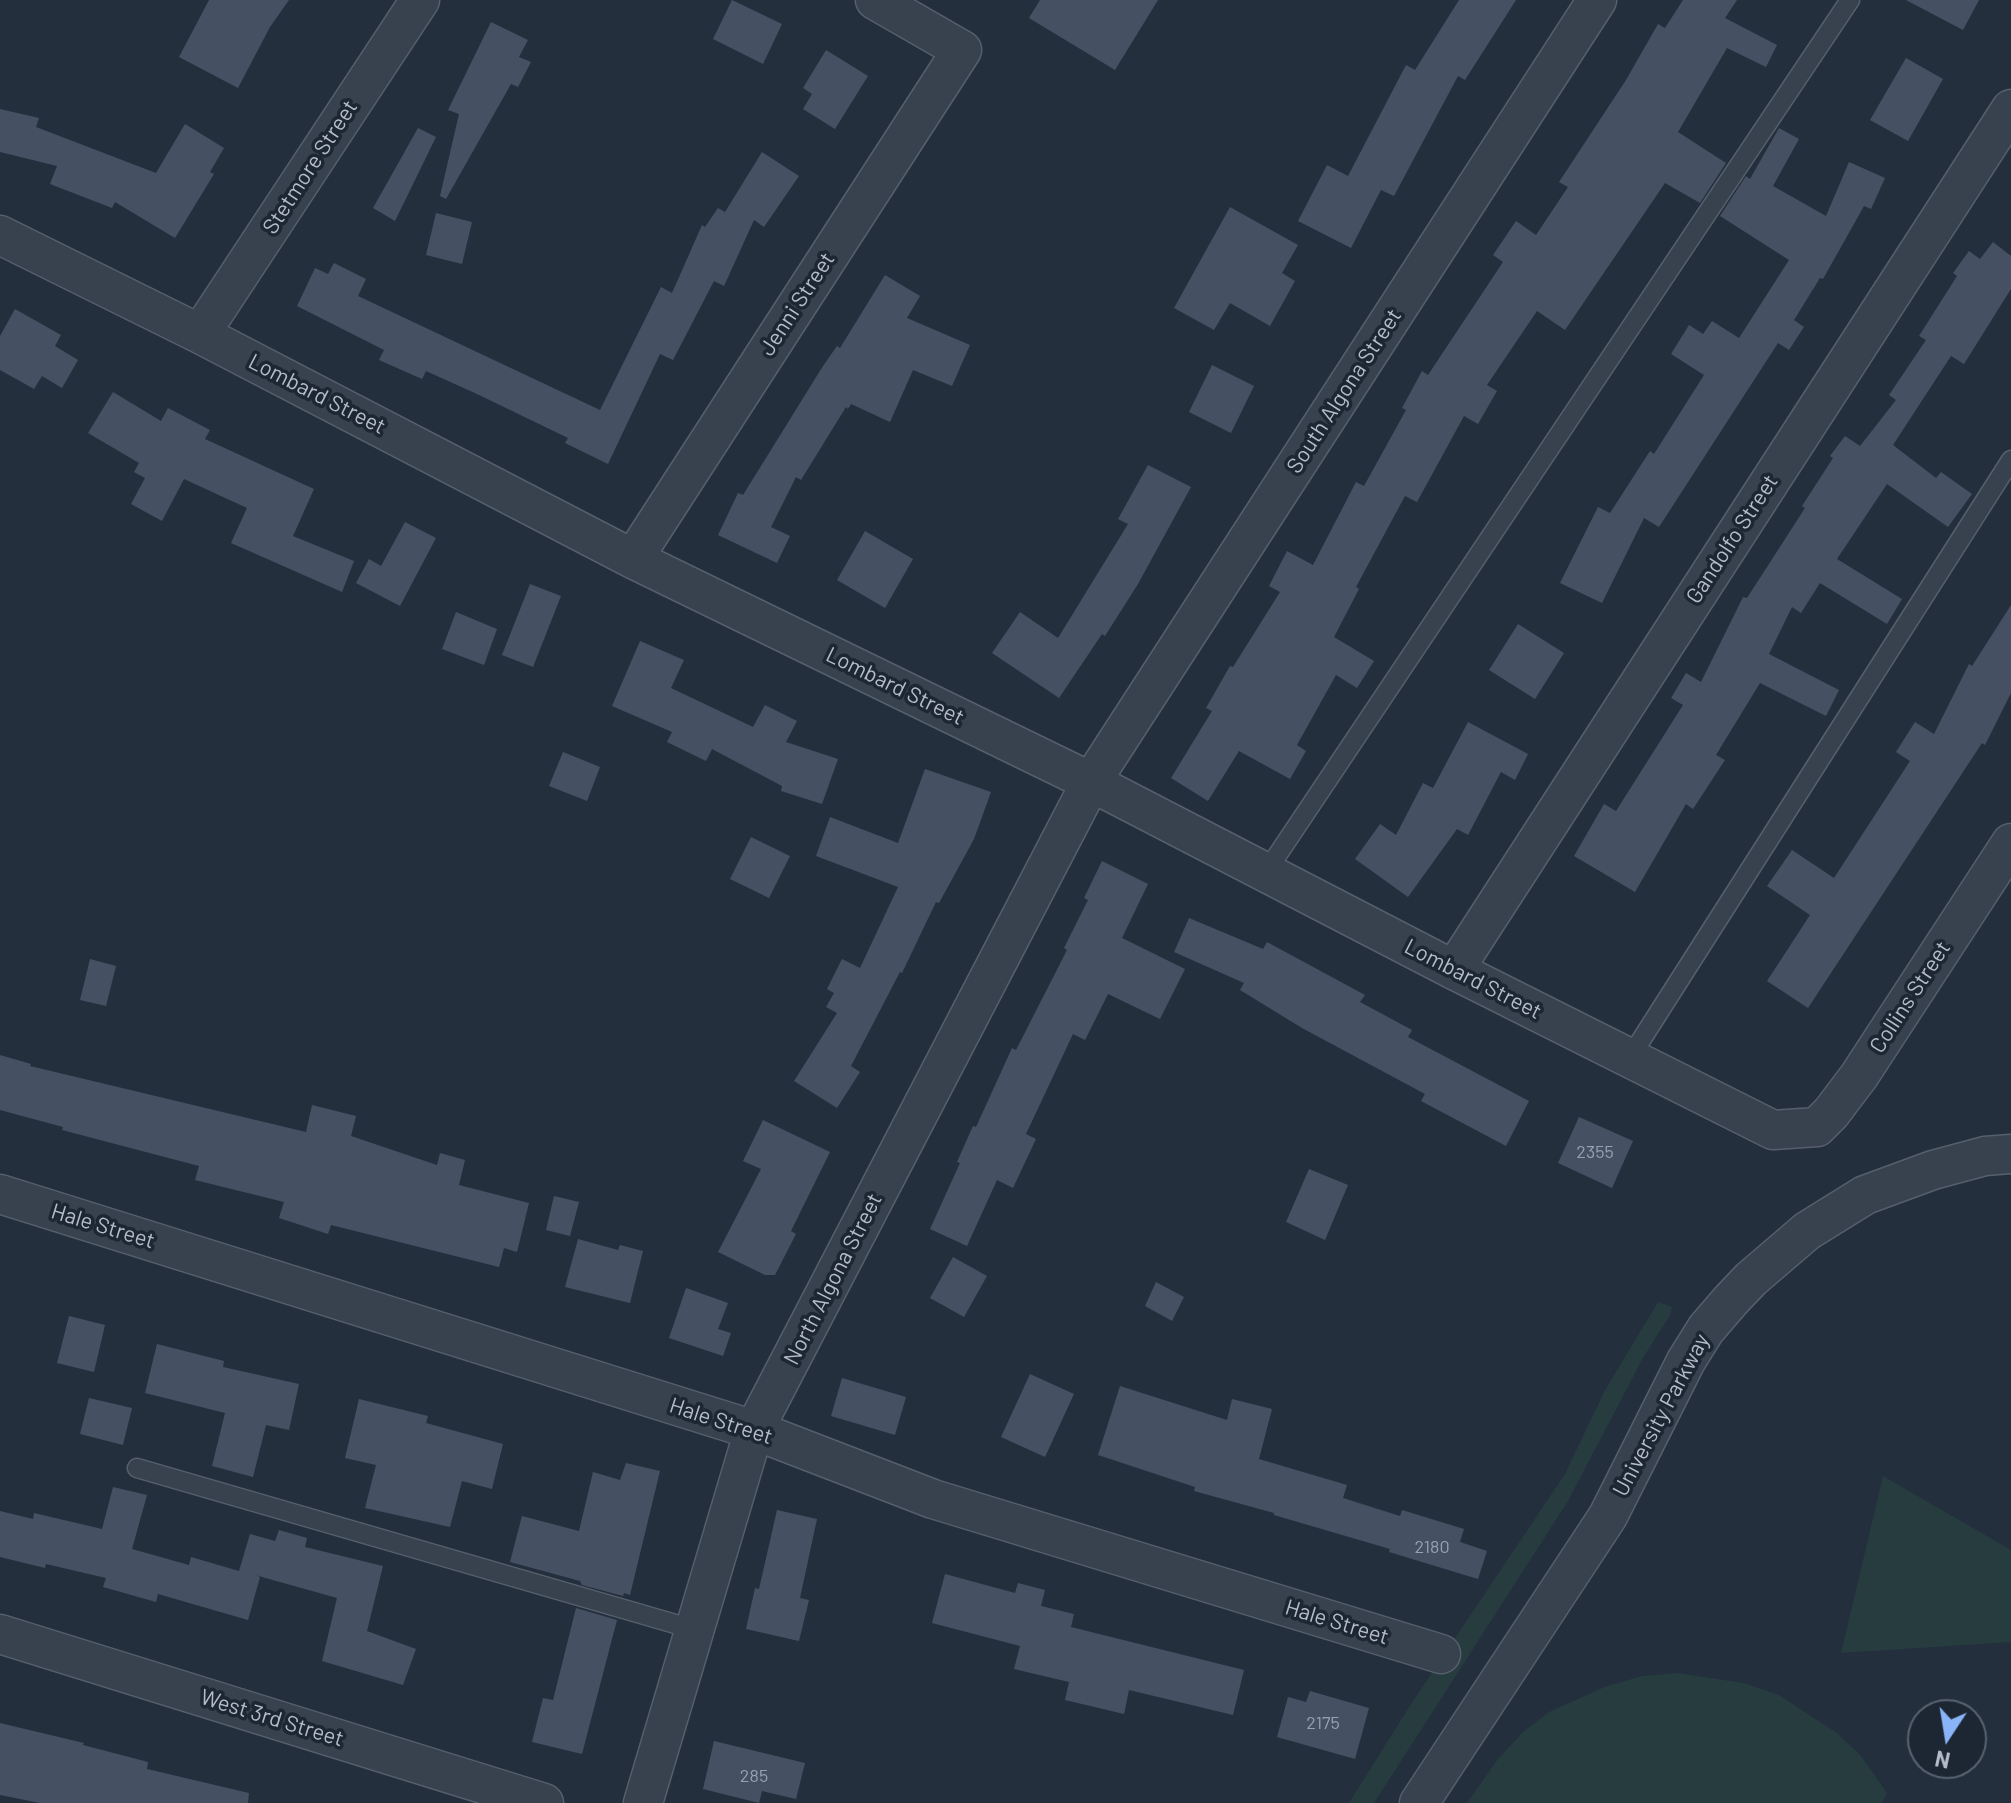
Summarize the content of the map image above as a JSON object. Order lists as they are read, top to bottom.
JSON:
{
  "streets": {
    "street": [
      "Stetmore Street",
      "Jenni Street",
      "South Algona Street",
      "Lombard Street",
      "Gandolfo Street",
      "Collins Street",
      "Hale Street",
      "North Algona Street",
      "University Parkway",
      "West 3rd Street"
    ]
  },
  "crossings": [
    ["Stetmore Street", "Lombard Street"],
    ["Jenni Street", "Lombard Street"],
    ["South Algona Street", "Lombard Street"],
    ["South Algona Street", "North Algona Street"],
    ["Lombard Street", "Gandolfo Street"],
    ["Lombard Street", "Collins Street"],
    ["Lombard Street", "North Algona Street"],
    ["Hale Street", "North Algona Street"]
  ],
  "house_numbers": [
    "2355",
    "2180",
    "2175",
    "285"
  ],
  "north": "bottom"
}
